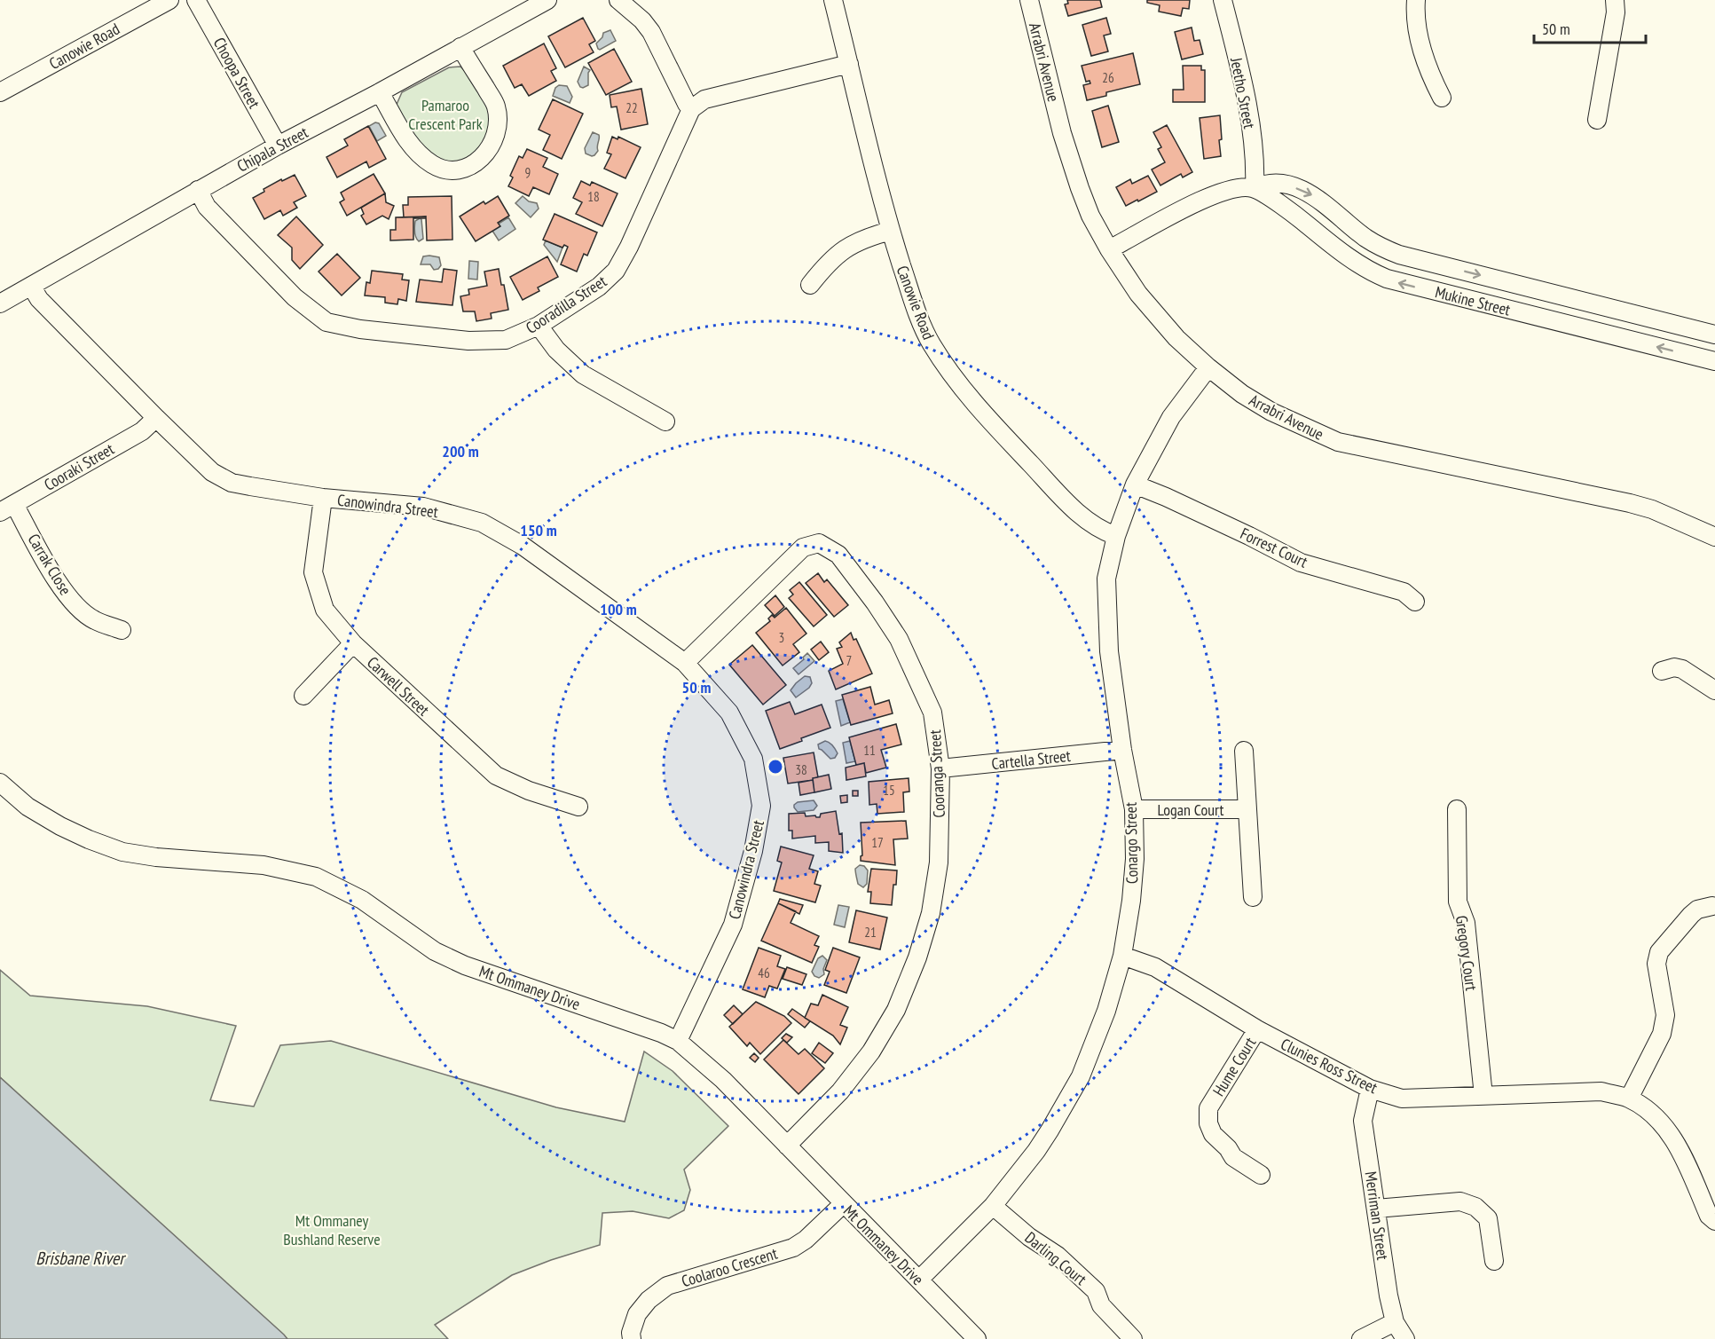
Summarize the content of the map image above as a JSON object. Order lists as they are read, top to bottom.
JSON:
{
  "streets": {
    "street": [
      "Canowie Road",
      "Arrabri Avenue",
      "Choopa Street",
      "Jeetho Street",
      "Chipala Street",
      "Mukine Street",
      "Cooradilla Street",
      "Cooraki Street",
      "Canowindra Street",
      "Forrest Court",
      "Carrak Close",
      "Carwell Street",
      "Cartella Street",
      "Cooranga Street",
      "Logan Court",
      "Conargo Street",
      "Gregory Court",
      "Mt Ommaney Drive",
      "Clunies Ross Street",
      "Hume Court",
      "Merriman Street",
      "Darling Court",
      "Coolaroo Crescent"
    ]
  },
  "crossings": [
    ["Canowie Road", "Conargo Street"],
    ["Arrabri Avenue", "Mukine Street"],
    ["Arrabri Avenue", "Conargo Street"],
    ["Choopa Street", "Chipala Street"],
    ["Jeetho Street", "Mukine Street"],
    ["Chipala Street", "Cooradilla Street"],
    ["Chipala Street", "Canowindra Street"],
    ["Cooraki Street", "Canowindra Street"],
    ["Cooraki Street", "Carrak Close"],
    ["Canowindra Street", "Carwell Street"],
    ["Canowindra Street", "Cooranga Street"],
    ["Canowindra Street", "Mt Ommaney Drive"],
    ["Forrest Court", "Conargo Street"],
    ["Cartella Street", "Cooranga Street"],
    ["Cartella Street", "Conargo Street"],
    ["Cooranga Street", "Mt Ommaney Drive"],
    ["Logan Court", "Conargo Street"],
    ["Conargo Street", "Mt Ommaney Drive"],
    ["Conargo Street", "Clunies Ross Street"],
    ["Conargo Street", "Darling Court"],
    ["Gregory Court", "Clunies Ross Street"],
    ["Mt Ommaney Drive", "Coolaroo Crescent"],
    ["Clunies Ross Street", "Hume Court"],
    ["Clunies Ross Street", "Merriman Street"]
  ],
  "water": ["Brisbane River"],
  "parks": ["Pamaroo Crescent Park", "Mt Ommaney Bushland Reserve"],
  "house_numbers": [
    "26",
    "22",
    "9",
    "18",
    "3",
    "7",
    "11",
    "38",
    "15",
    "17",
    "21",
    "46"
  ],
  "scale_bar": "50 m",
  "rings": [
    "200 m",
    "150 m",
    "100 m",
    "50 m"
  ]
}
